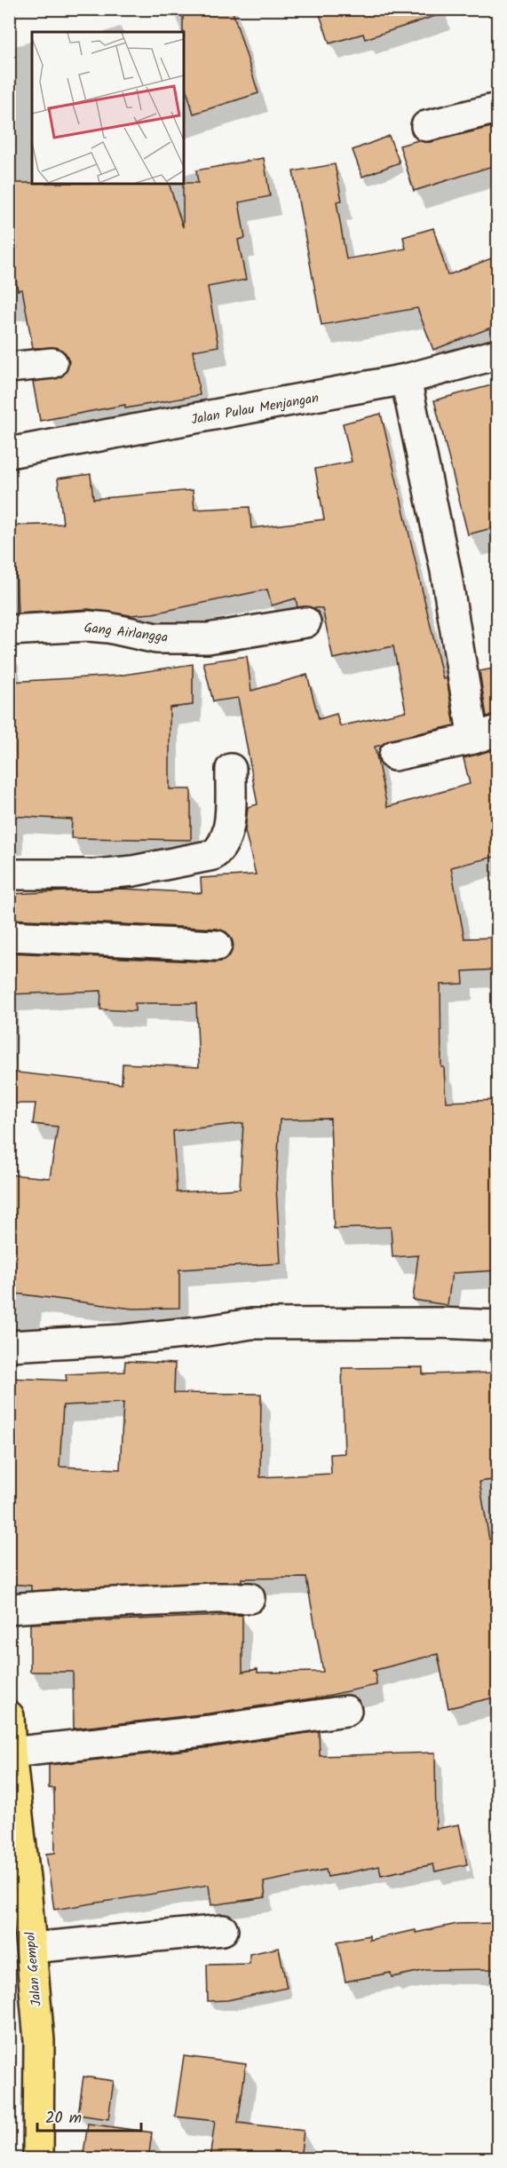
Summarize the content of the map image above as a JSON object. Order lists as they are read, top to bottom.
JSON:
{
  "streets": {
    "main road": ["Jalan Gempol"],
    "street": ["Jalan Pulau Menjangan", "Gang Airlangga"]
  },
  "scale_bar": "20 m"
}
